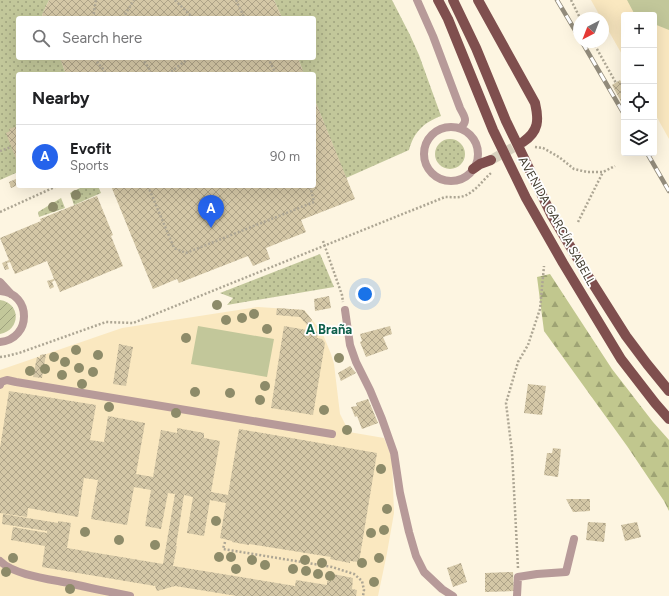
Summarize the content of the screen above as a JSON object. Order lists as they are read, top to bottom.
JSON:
{
  "streets": {
    "main road": ["AVENIDA GARCÍA SABELL"]
  },
  "districts": ["A Braña"],
  "north": "bottom left",
  "page": {
    "map_buttons": ["+", "−"],
    "search": "Search here",
    "heading": "Nearby",
    "list": [
      {
        "mark": "A",
        "name": "Evofit",
        "note": "Sports",
        "value": "90 m"
      }
    ],
    "pins": "A"
  }
}
